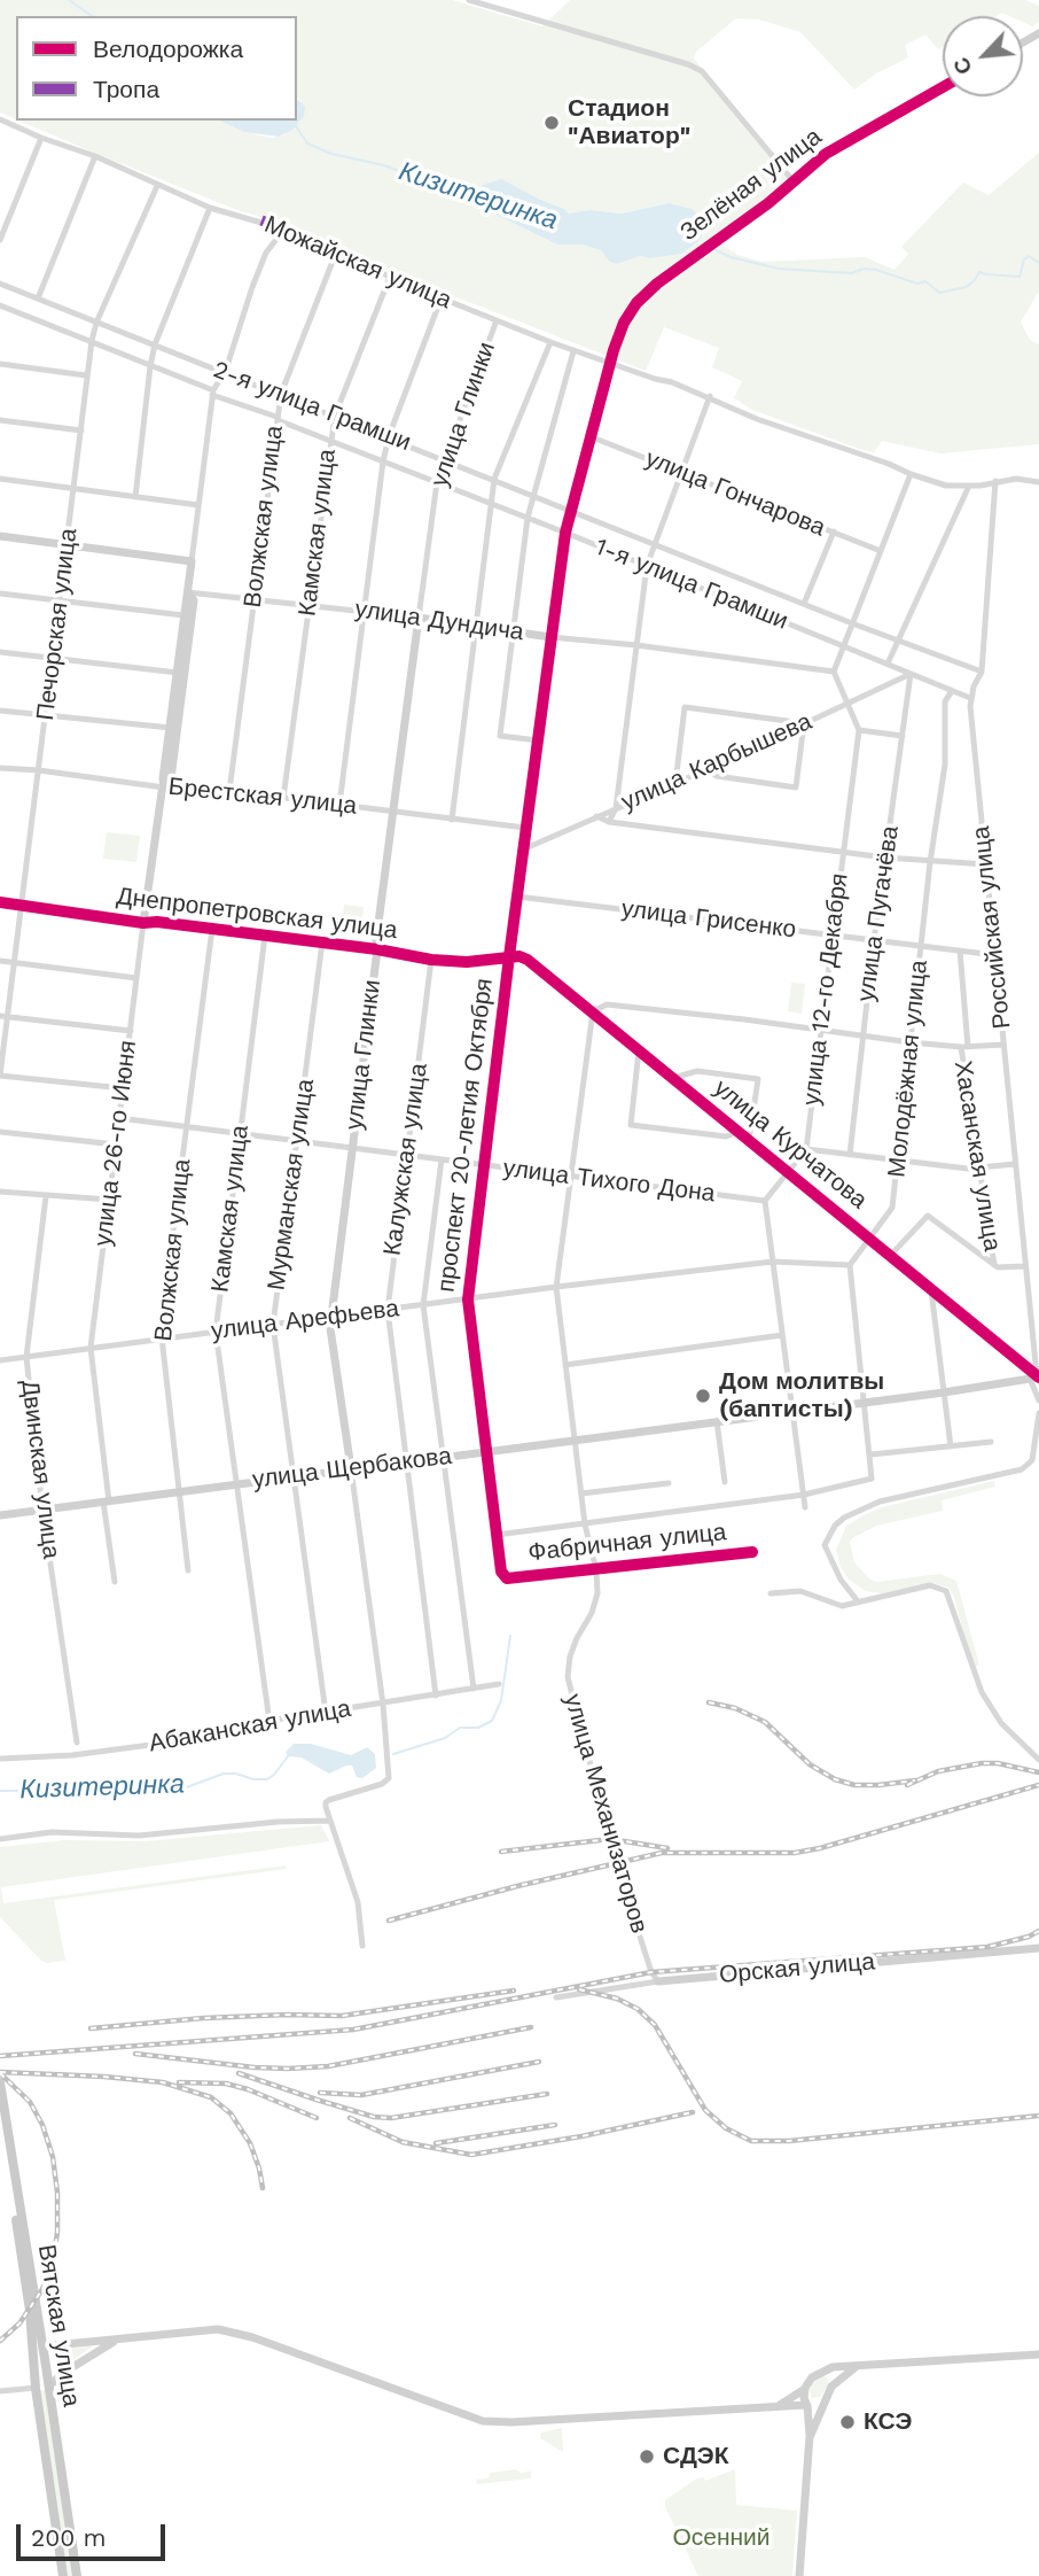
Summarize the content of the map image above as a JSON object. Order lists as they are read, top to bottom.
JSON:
{
  "streets": {
    "main road": ["Вятская улица"],
    "street": [
      "Зелёная улица",
      "Можайская улица",
      "2-я улица Грамши",
      "улица Глинки",
      "улица Гончарова",
      "Волжская улица",
      "Камская улица",
      "1-я улица Грамши",
      "улица Дундича",
      "Печорская улица",
      "улица Карбышева",
      "Брестская улица",
      "Днепропетровская улица",
      "улица Пугачёва",
      "улица Грисенко",
      "Российская улица",
      "улица 12-го Декабря",
      "Молодёжная улица",
      "проспект 20-летия Октября",
      "улица 26-го Июня",
      "улица Курчатова",
      "Хасанская улица",
      "Калужская улица",
      "улица Тихого Дона",
      "Мурманская улица",
      "улица Арефьева",
      "улица Щербакова",
      "Двинская улица",
      "Фабричная улица",
      "Абаканская улица",
      "улица Механизаторов",
      "Орская улица"
    ]
  },
  "crossings": [
    ["Зелёная улица", "Можайская улица"],
    ["Зелёная улица", "проспект 20-летия Октября"],
    ["Можайская улица", "улица Глинки"],
    ["Можайская улица", "Волжская улица"],
    ["Можайская улица", "Камская улица"],
    ["Можайская улица", "Печорская улица"],
    ["Можайская улица", "Российская улица"],
    ["Можайская улица", "проспект 20-летия Октября"],
    ["Можайская улица", "улица 26-го Июня"],
    ["2-я улица Грамши", "улица Глинки"],
    ["2-я улица Грамши", "Волжская улица"],
    ["2-я улица Грамши", "Камская улица"],
    ["2-я улица Грамши", "Печорская улица"],
    ["2-я улица Грамши", "Российская улица"],
    ["2-я улица Грамши", "проспект 20-летия Октября"],
    ["2-я улица Грамши", "улица 26-го Июня"],
    ["улица Глинки", "1-я улица Грамши"],
    ["улица Глинки", "улица Дундича"],
    ["улица Глинки", "Брестская улица"],
    ["улица Глинки", "Днепропетровская улица"],
    ["улица Глинки", "улица Тихого Дона"],
    ["улица Глинки", "улица Арефьева"],
    ["улица Глинки", "улица Щербакова"],
    ["улица Глинки", "Абаканская улица"],
    ["улица Гончарова", "проспект 20-летия Октября"],
    ["Волжская улица", "1-я улица Грамши"],
    ["Волжская улица", "улица Дундича"],
    ["Волжская улица", "Брестская улица"],
    ["Волжская улица", "Днепропетровская улица"],
    ["Волжская улица", "улица Тихого Дона"],
    ["Волжская улица", "улица Арефьева"],
    ["Волжская улица", "улица Щербакова"],
    ["Камская улица", "1-я улица Грамши"],
    ["Камская улица", "улица Дундича"],
    ["Камская улица", "Брестская улица"],
    ["Камская улица", "Днепропетровская улица"],
    ["Камская улица", "улица Тихого Дона"],
    ["Камская улица", "улица Арефьева"],
    ["Камская улица", "улица Щербакова"],
    ["Камская улица", "Абаканская улица"],
    ["1-я улица Грамши", "Печорская улица"],
    ["1-я улица Грамши", "улица Карбышева"],
    ["1-я улица Грамши", "улица Пугачёва"],
    ["1-я улица Грамши", "Российская улица"],
    ["1-я улица Грамши", "Молодёжная улица"],
    ["1-я улица Грамши", "проспект 20-летия Октября"],
    ["1-я улица Грамши", "улица 26-го Июня"],
    ["улица Дундича", "проспект 20-летия Октября"],
    ["улица Дундича", "улица 26-го Июня"],
    ["Печорская улица", "Брестская улица"],
    ["Печорская улица", "Днепропетровская улица"],
    ["улица Карбышева", "улица Пугачёва"],
    ["улица Карбышева", "проспект 20-летия Октября"],
    ["Брестская улица", "проспект 20-летия Октября"],
    ["Брестская улица", "улица 26-го Июня"],
    ["Днепропетровская улица", "проспект 20-летия Октября"],
    ["Днепропетровская улица", "улица 26-го Июня"],
    ["Днепропетровская улица", "улица Курчатова"],
    ["Днепропетровская улица", "Калужская улица"],
    ["Днепропетровская улица", "Мурманская улица"],
    ["улица Пугачёва", "улица Грисенко"],
    ["улица Грисенко", "Российская улица"],
    ["улица Грисенко", "улица 12-го Декабря"],
    ["улица Грисенко", "Молодёжная улица"],
    ["улица Грисенко", "проспект 20-летия Октября"],
    ["улица Грисенко", "Хасанская улица"],
    ["Российская улица", "улица Курчатова"],
    ["Российская улица", "улица Щербакова"],
    ["улица 12-го Декабря", "улица Курчатова"],
    ["улица 12-го Декабря", "улица Тихого Дона"],
    ["Молодёжная улица", "улица Курчатова"],
    ["Молодёжная улица", "улица Арефьева"],
    ["проспект 20-летия Октября", "улица Курчатова"],
    ["проспект 20-летия Октября", "улица Тихого Дона"],
    ["проспект 20-летия Октября", "улица Арефьева"],
    ["проспект 20-летия Октября", "улица Щербакова"],
    ["проспект 20-летия Октября", "Фабричная улица"],
    ["улица 26-го Июня", "улица Тихого Дона"],
    ["улица 26-го Июня", "улица Арефьева"],
    ["улица 26-го Июня", "улица Щербакова"],
    ["улица Курчатова", "улица Щербакова"],
    ["Калужская улица", "улица Тихого Дона"],
    ["Калужская улица", "улица Арефьева"],
    ["Калужская улица", "улица Щербакова"],
    ["Калужская улица", "Абаканская улица"],
    ["улица Тихого Дона", "Мурманская улица"],
    ["Мурманская улица", "улица Арефьева"],
    ["Мурманская улица", "улица Щербакова"],
    ["Мурманская улица", "Абаканская улица"],
    ["улица Арефьева", "Двинская улица"],
    ["улица Щербакова", "Двинская улица"],
    ["Фабричная улица", "улица Механизаторов"],
    ["улица Механизаторов", "Орская улица"]
  ],
  "water": ["Кизитеринка"],
  "parks": ["Осенний"],
  "places": [
    "Стадион \"Авиатор\"",
    "Дом молитвы (баптисты)",
    "КСЭ",
    "СДЭК"
  ],
  "legend": ["Велодорожка", "Тропа"],
  "scale_bar": "200 m",
  "north": "bottom left"
}
